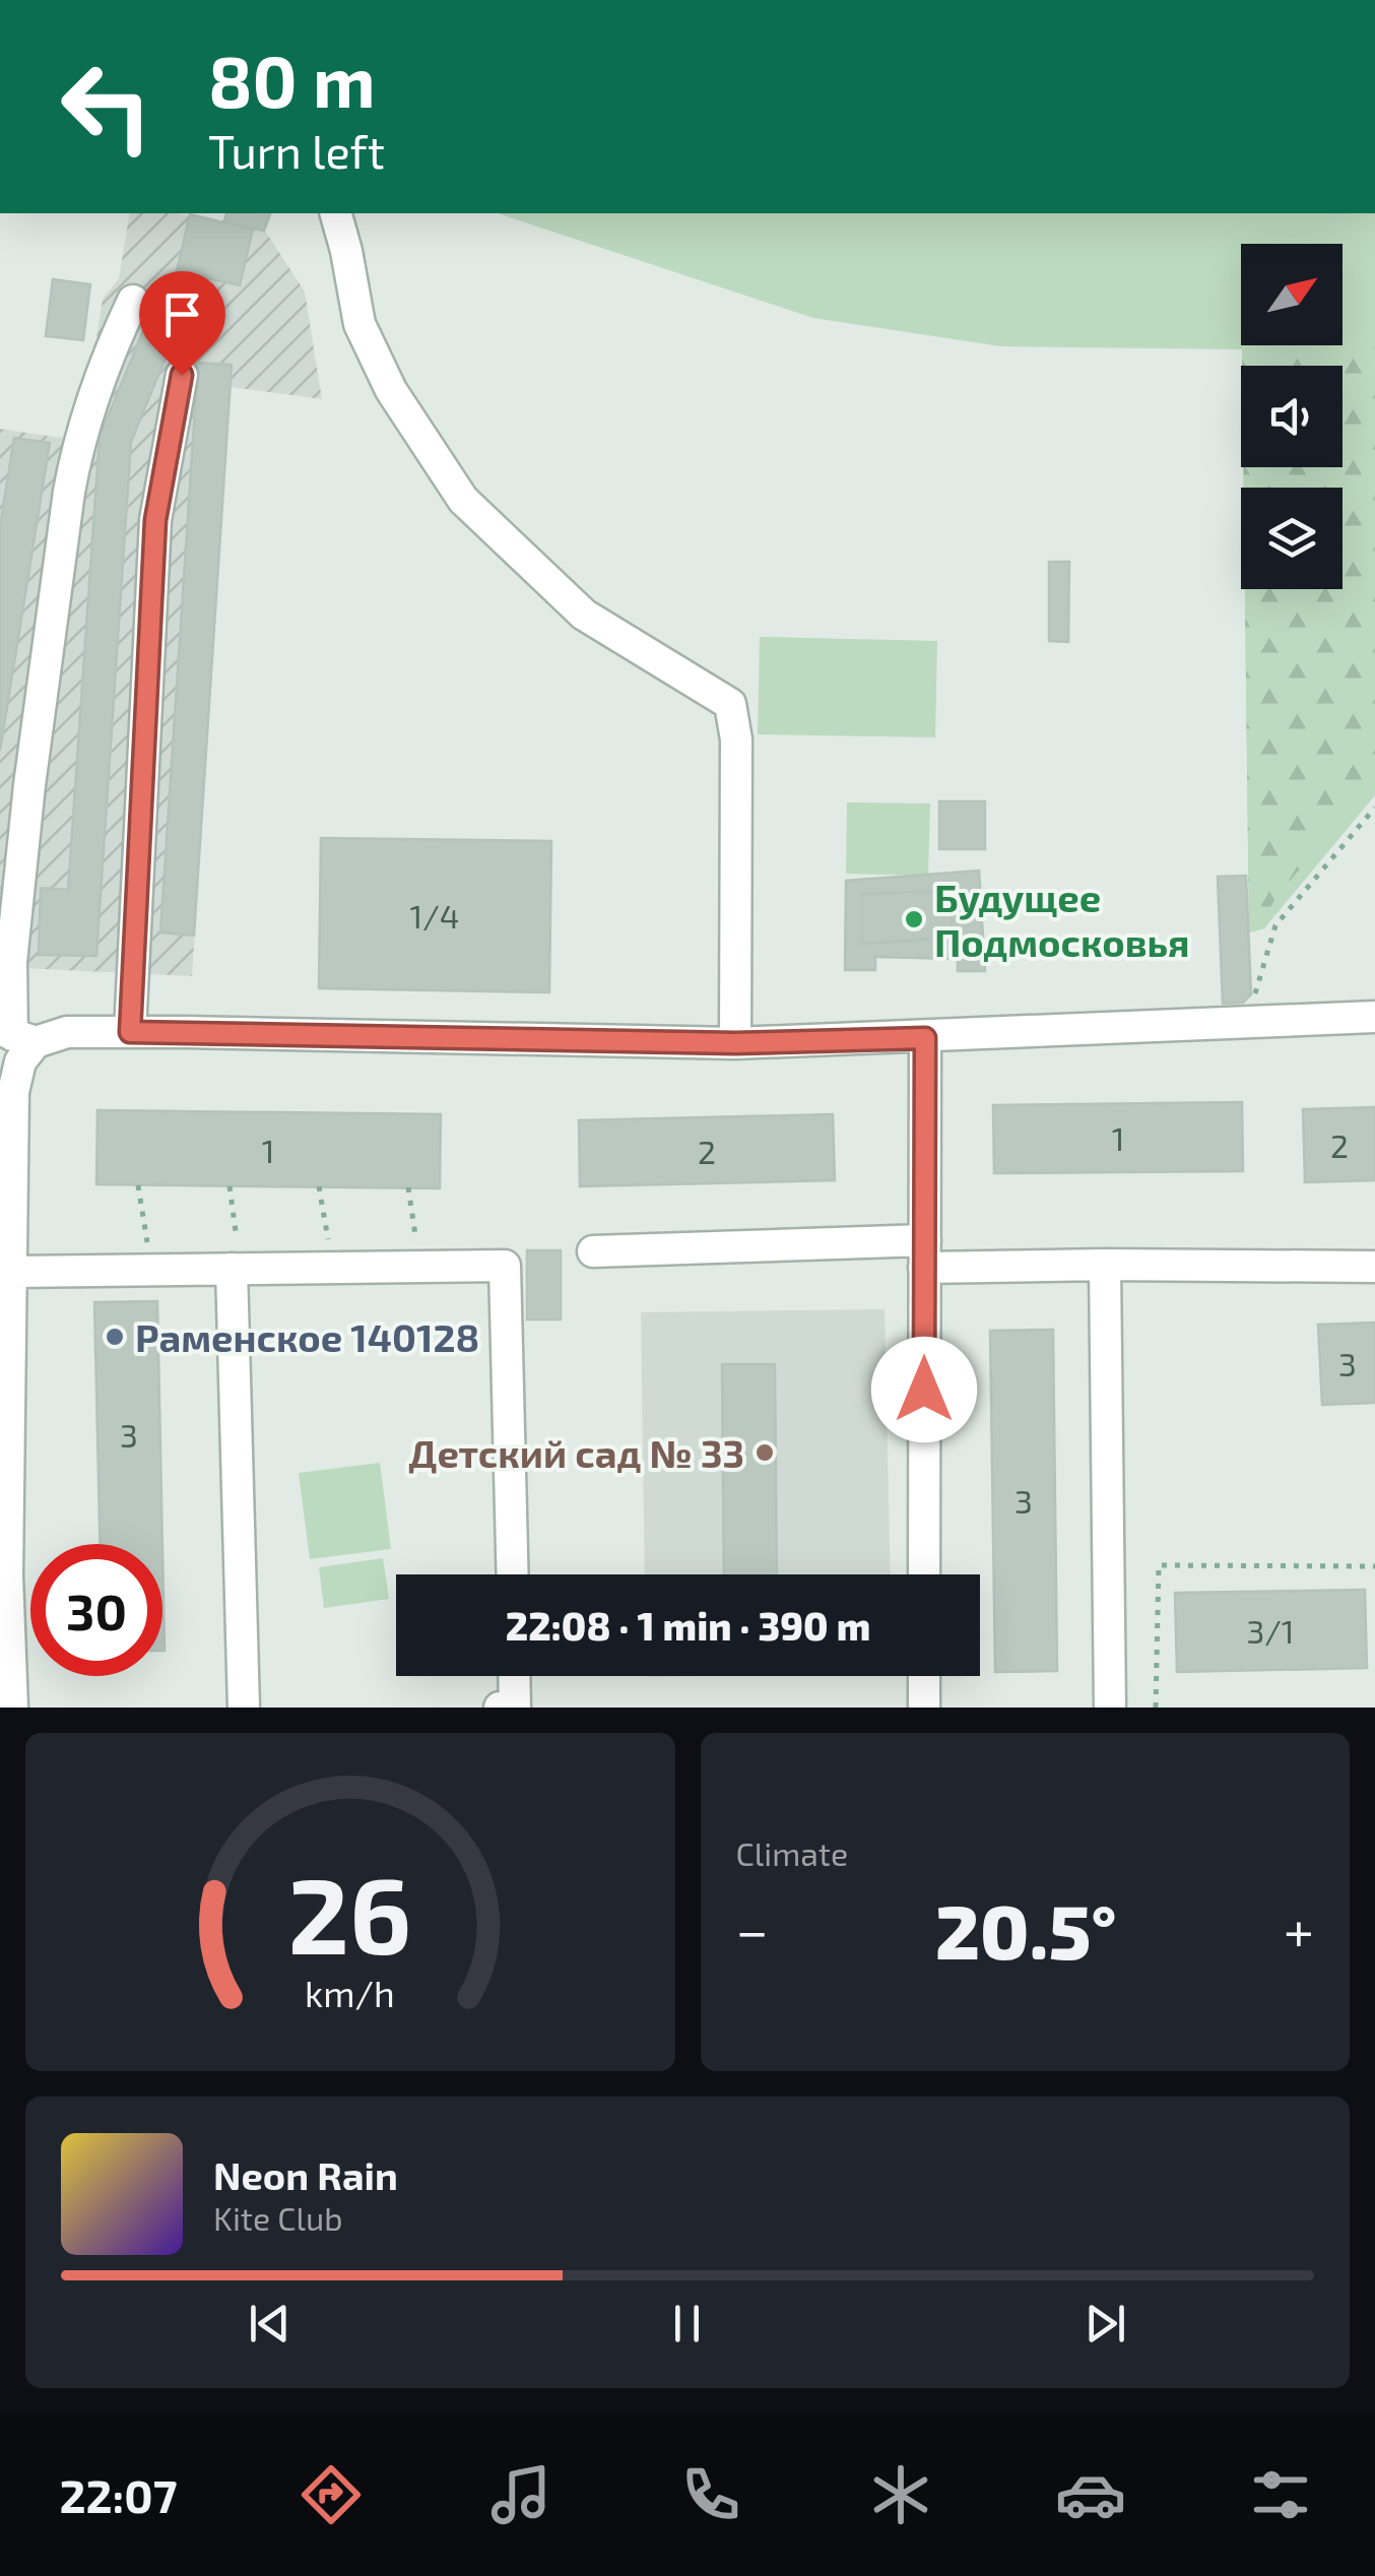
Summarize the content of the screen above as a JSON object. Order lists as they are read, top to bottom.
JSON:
{
  "places": ["Будущее Подмосковья", "Раменское 140128", "Детский сад № 33"],
  "house_numbers": [
    "1/4",
    "1",
    "2",
    "1",
    "2",
    "3",
    "3",
    "3",
    "3/1"
  ],
  "north": "top right",
  "page": {
    "turn": ["80 m", "Turn left"],
    "limit": "30",
    "trip": "22:08 · 1 min · 390 m",
    "tile": "Climate",
    "heat": ["−", "20.5°", "+"],
    "song": ["Neon Rain", "Kite Club"],
    "tabs": "22:07",
    "gauge": ["26", "km/h"]
  }
}
